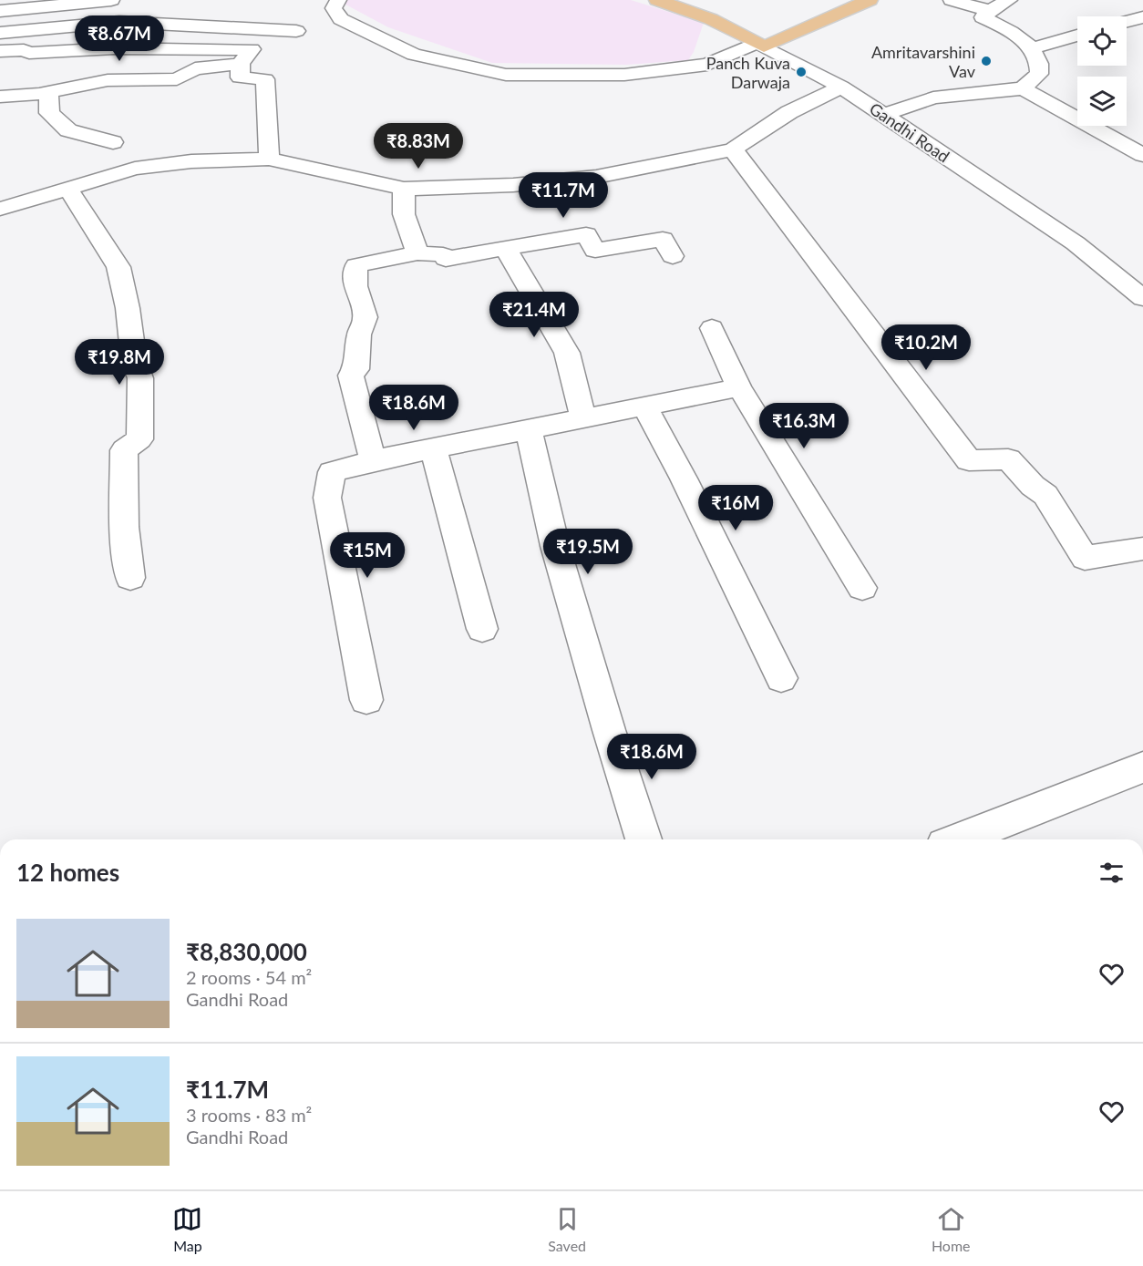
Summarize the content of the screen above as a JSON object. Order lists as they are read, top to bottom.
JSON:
{
  "streets": {
    "main road": ["Gandhi Road"]
  },
  "places": ["Amritavarshini Vav", "Panch Kuva Darwaja"],
  "page": {
    "price": [
      "₹8.67M",
      "₹8.83M",
      "₹11.7M",
      "₹21.4M",
      "₹10.2M",
      "₹19.8M",
      "₹18.6M",
      "₹16.3M",
      "₹16M",
      "₹19.5M",
      "₹15M",
      "₹18.6M"
    ],
    "heading": "12 homes",
    "list": [
      {
        "name": "₹8,830,000",
        "note": "2 rooms · 54 m² · Gandhi Road"
      },
      {
        "name": "₹11.7M",
        "note": "3 rooms · 83 m² · Gandhi Road"
      }
    ],
    "tabs": ["Map", "Saved", "Home"]
  }
}
